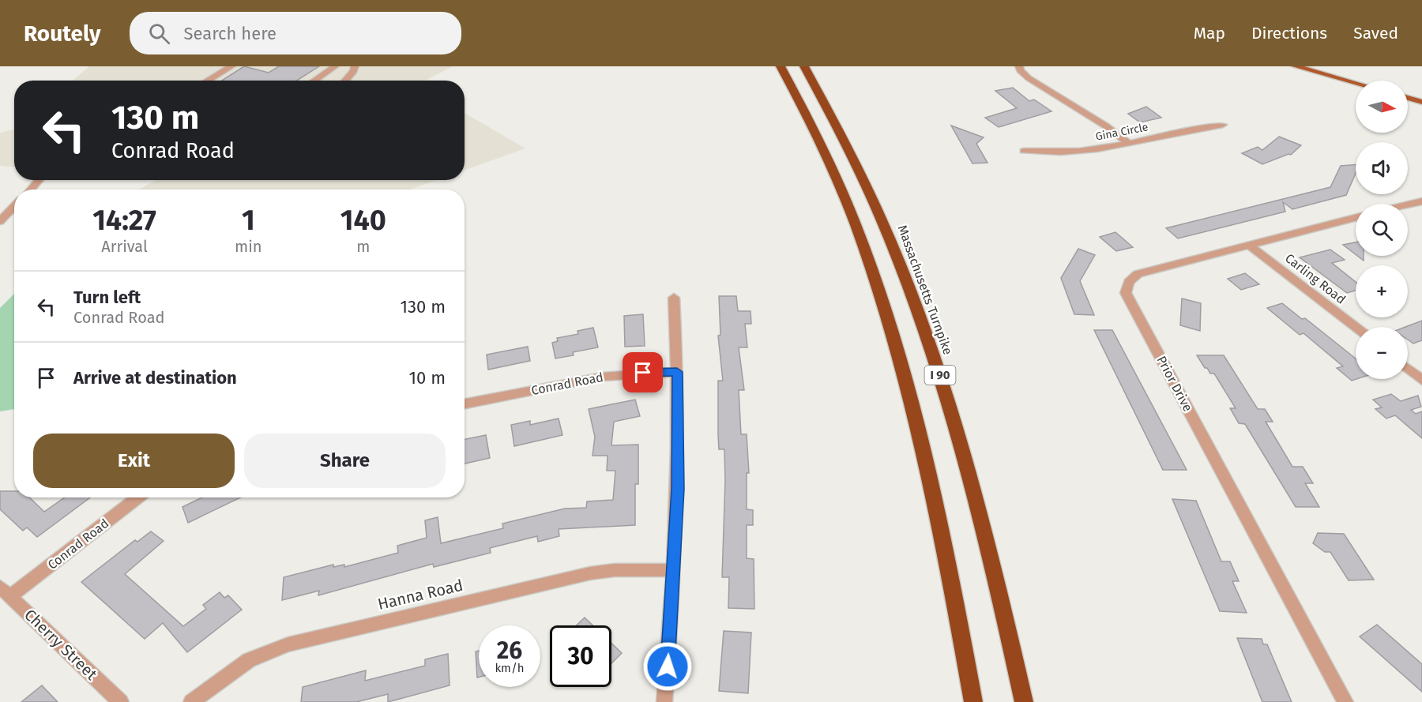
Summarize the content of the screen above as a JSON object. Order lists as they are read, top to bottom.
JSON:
{
  "streets": {
    "highway": ["Massachusetts Turnpike", "I 90"],
    "street": [
      "Gina Circle",
      "Carling Road",
      "Conrad Road",
      "Prior Drive",
      "Hanna Road",
      "Cherry Street"
    ]
  },
  "crossings": [
    ["Carling Road", "Prior Drive"],
    ["Conrad Road", "Cherry Street"]
  ],
  "north": "right",
  "page": {
    "header": "Routely",
    "search": "Search here",
    "nav": ["Map", "Directions", "Saved"],
    "map_buttons": ["+", "−"],
    "turn": ["130 m", "Conrad Road"],
    "eta": [
      "14:27",
      "Arrival",
      "1",
      "min",
      "140",
      "m"
    ],
    "list": [
      {
        "name": "Turn left",
        "note": "Conrad Road",
        "value": "130 m"
      },
      {
        "name": "Arrive at destination",
        "value": "10 m"
      }
    ],
    "buttons": ["Exit", "Share"],
    "speed": "26 km/h",
    "limit": "30"
  }
}
